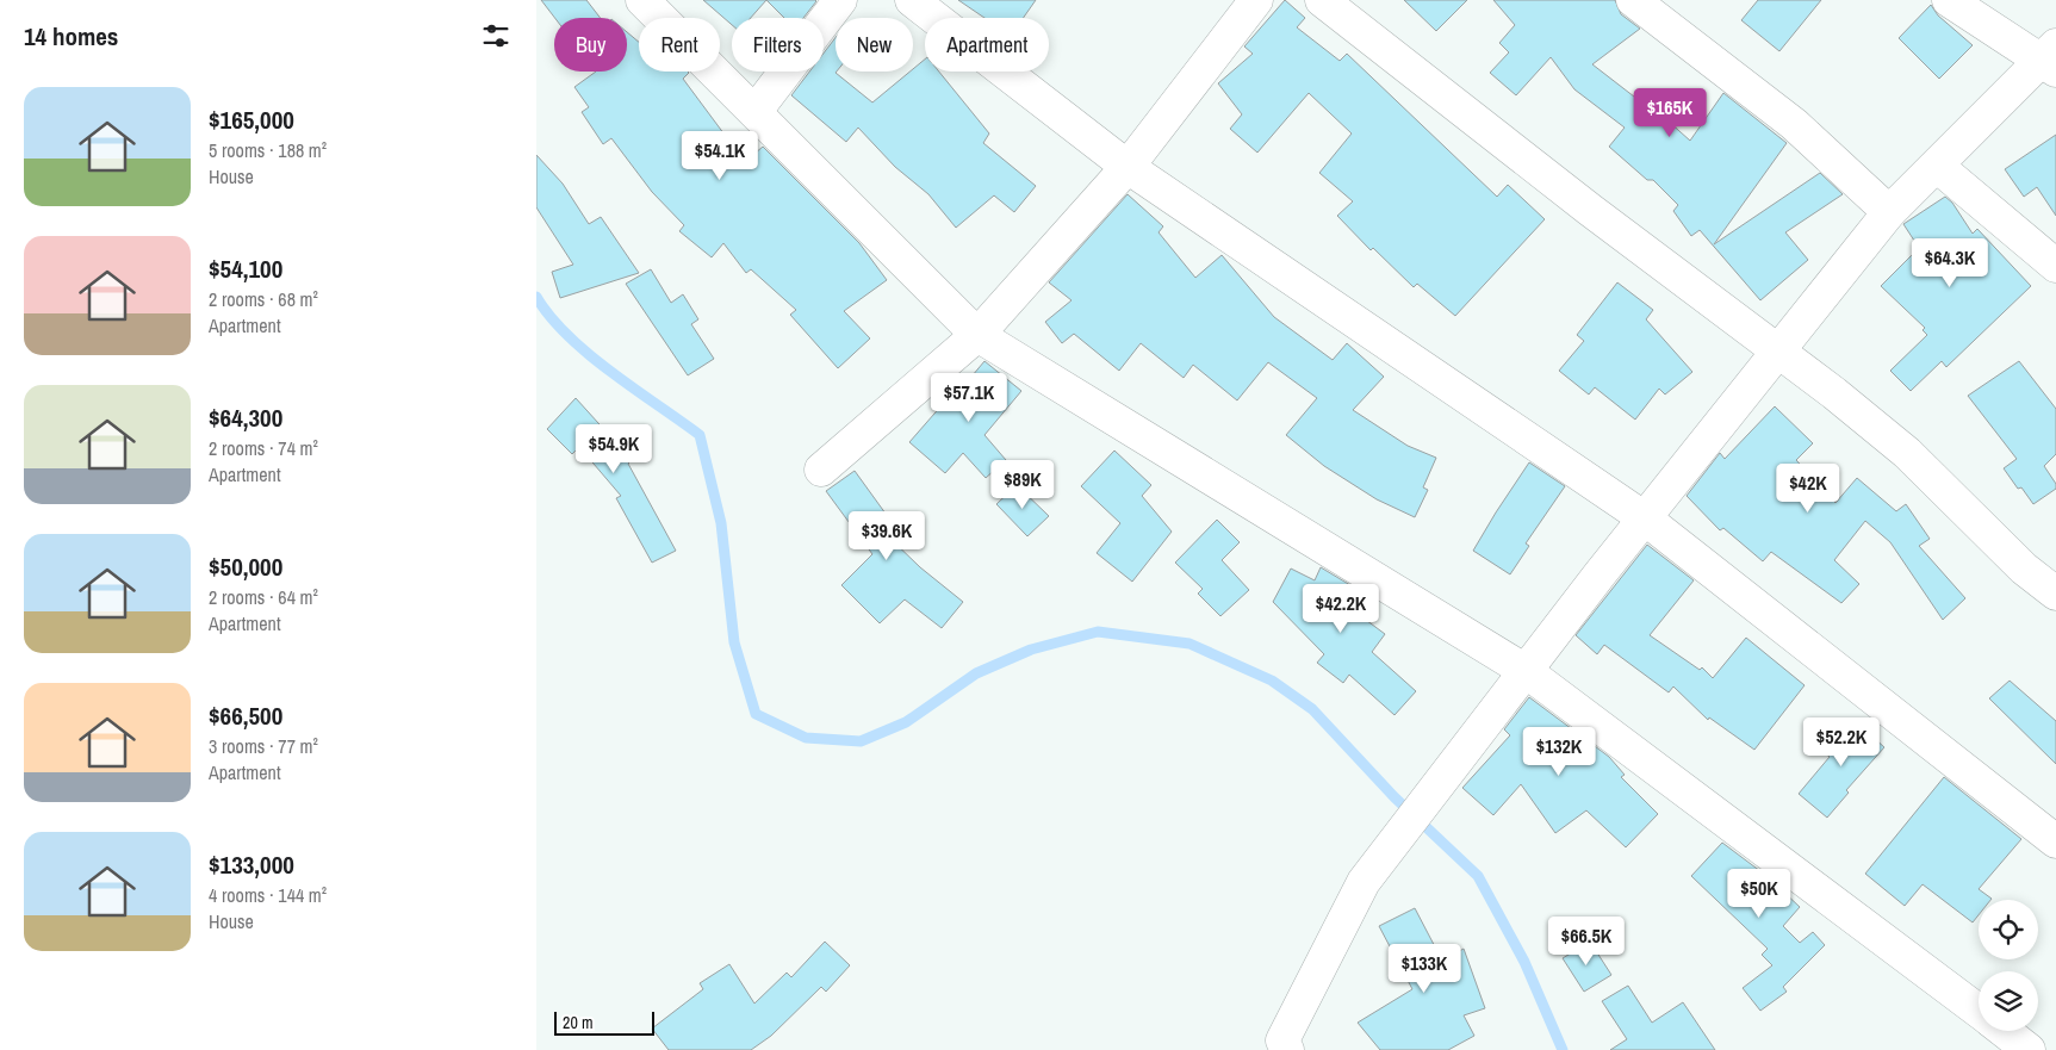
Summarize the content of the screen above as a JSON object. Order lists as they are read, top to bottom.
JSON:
{
  "scale_bar": "20 m",
  "page": {
    "heading": "14 homes",
    "chip": [
      "Buy",
      "Rent",
      "Filters",
      "New",
      "Apartment"
    ],
    "list": [
      {
        "name": "$165,000",
        "note": "5 rooms · 188 m² · House"
      },
      {
        "name": "$54,100",
        "note": "2 rooms · 68 m² · Apartment"
      },
      {
        "name": "$64,300",
        "note": "2 rooms · 74 m² · Apartment"
      },
      {
        "name": "$50,000",
        "note": "2 rooms · 64 m² · Apartment"
      },
      {
        "name": "$66,500",
        "note": "3 rooms · 77 m² · Apartment"
      },
      {
        "name": "$133,000",
        "note": "4 rooms · 144 m² · House"
      }
    ],
    "price": [
      "$165K",
      "$54.1K",
      "$64.3K",
      "$57.1K",
      "$54.9K",
      "$89K",
      "$42K",
      "$39.6K",
      "$42.2K",
      "$52.2K",
      "$132K",
      "$50K",
      "$66.5K",
      "$133K"
    ],
    "scale": "20 m"
  }
}
